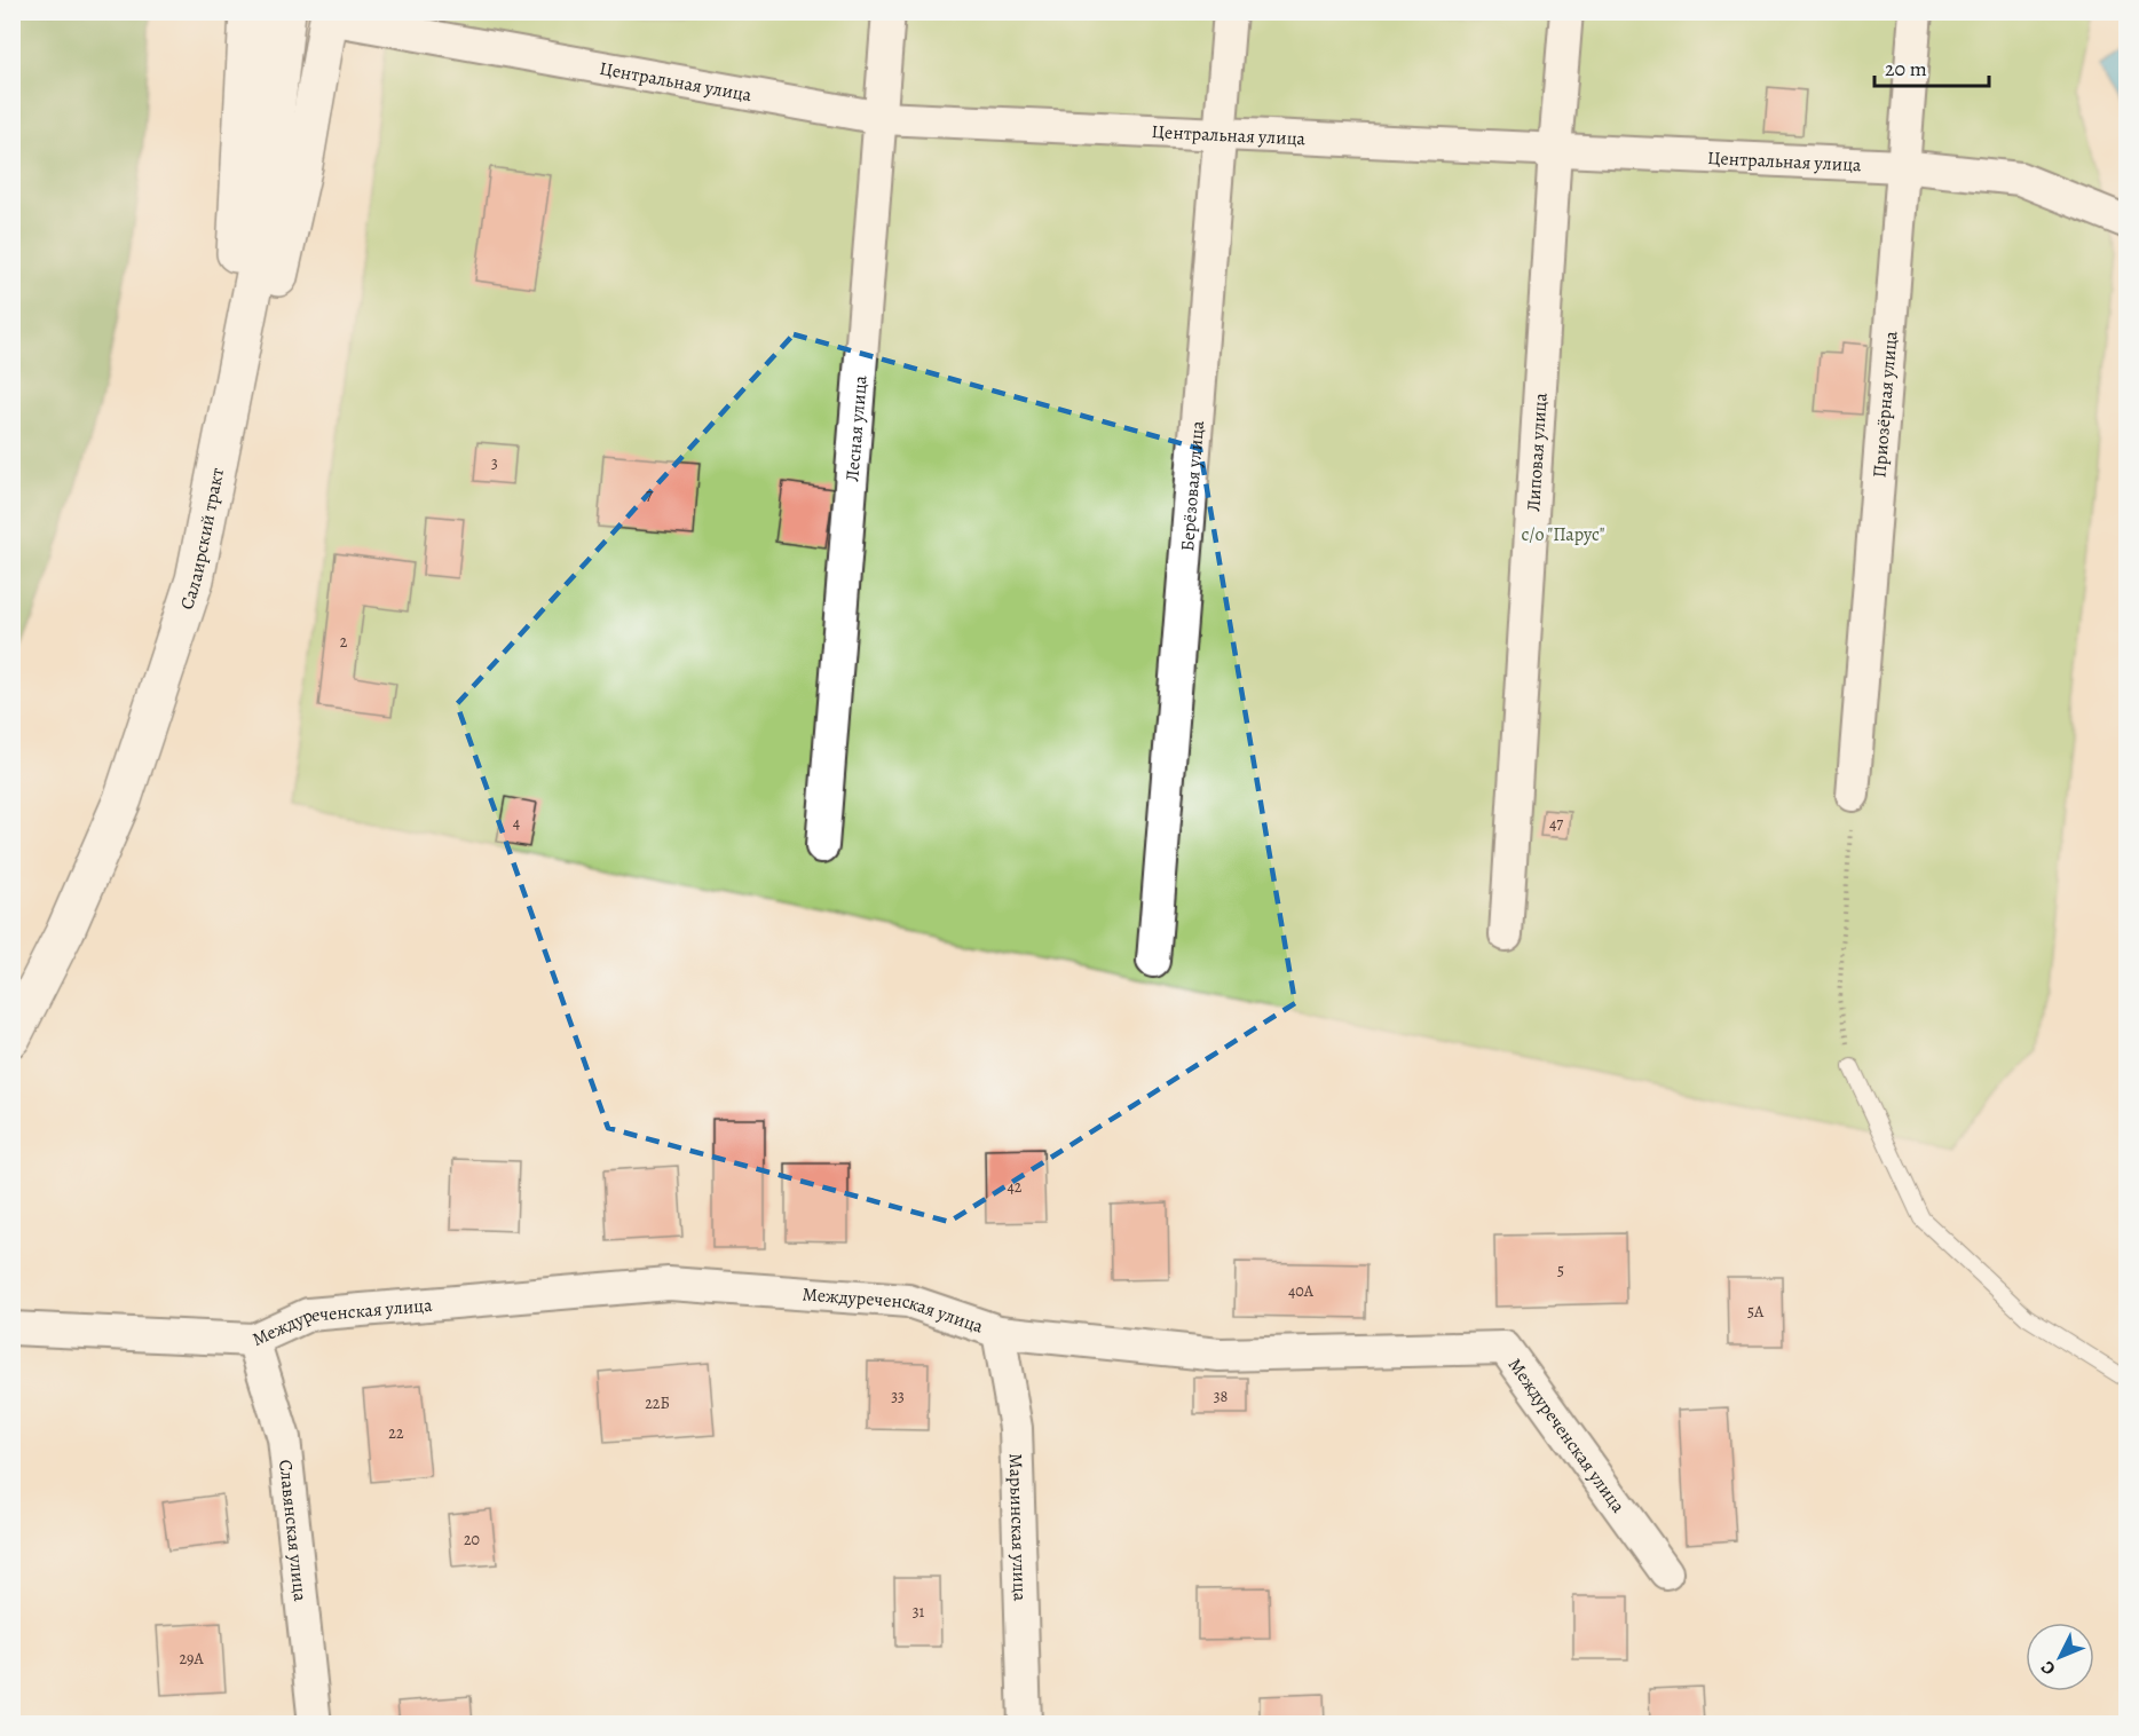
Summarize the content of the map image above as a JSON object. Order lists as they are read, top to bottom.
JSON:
{
  "streets": {
    "street": [
      "Центральная улица",
      "Приозёрная улица",
      "Лесная улица",
      "Липовая улица",
      "Берёзовая улица",
      "Салаирский тракт",
      "Междуреченская улица",
      "Марьинская улица",
      "Славянская улица"
    ]
  },
  "crossings": [
    ["Центральная улица", "Приозёрная улица"],
    ["Центральная улица", "Лесная улица"],
    ["Центральная улица", "Липовая улица"],
    ["Центральная улица", "Берёзовая улица"],
    ["Междуреченская улица", "Марьинская улица"],
    ["Междуреченская улица", "Славянская улица"]
  ],
  "parks": ["с/о \"Парус\""],
  "house_numbers": [
    "3",
    "7",
    "2",
    "4",
    "47",
    "42",
    "5",
    "40А",
    "5А",
    "33",
    "38",
    "22Б",
    "22",
    "20",
    "31",
    "29А"
  ],
  "scale_bar": "20 m",
  "north": "bottom left"
}
